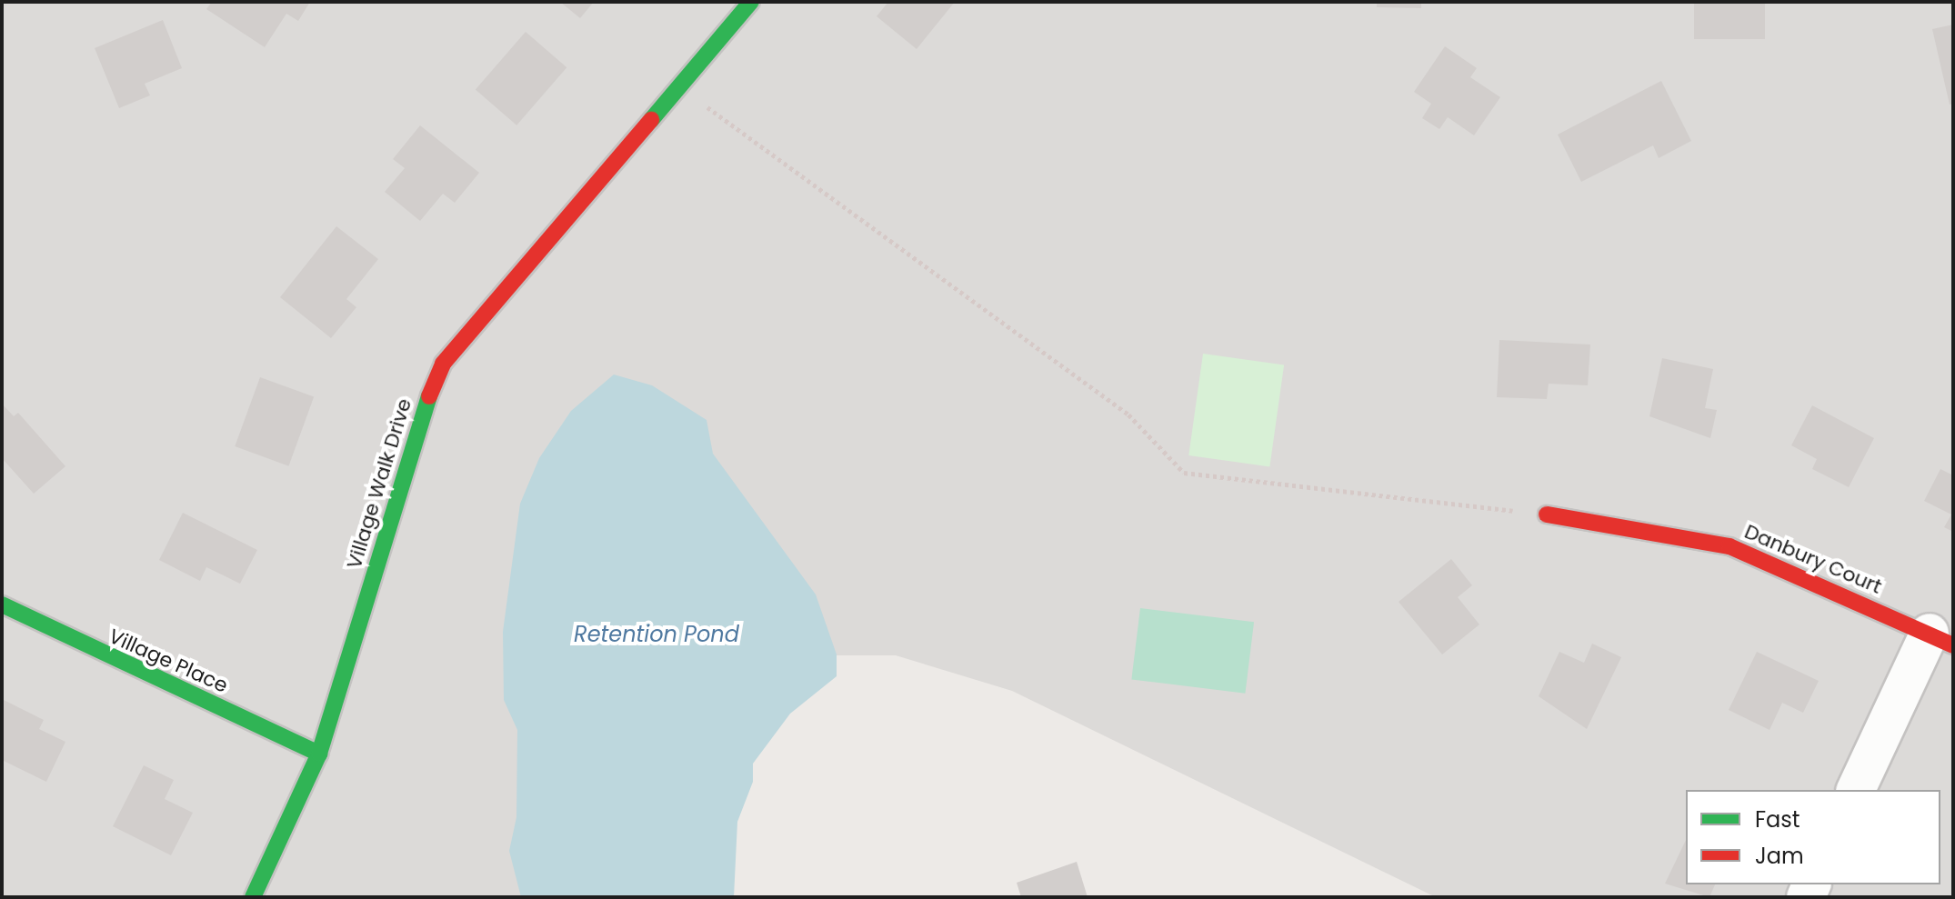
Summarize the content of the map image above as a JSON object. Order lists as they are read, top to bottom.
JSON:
{
  "streets": {
    "street": ["Village Walk Drive", "Danbury Court", "Village Place"]
  },
  "crossings": [
    ["Village Walk Drive", "Village Place"]
  ],
  "water": ["Retention Pond"],
  "legend": ["Fast", "Jam"]
}
